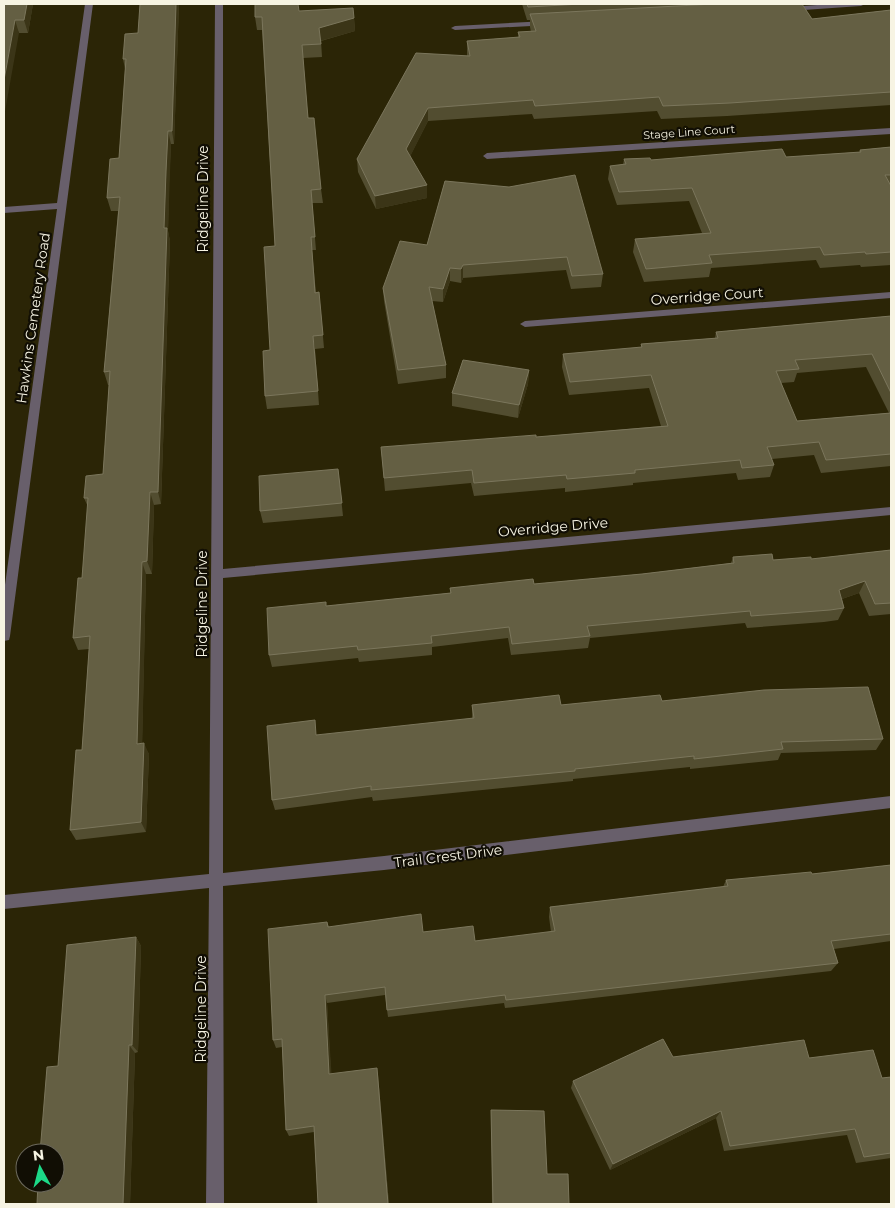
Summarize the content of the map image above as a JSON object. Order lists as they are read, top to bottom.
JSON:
{
  "streets": {
    "street": [
      "Stage Line Court",
      "Ridgeline Drive",
      "Overridge Court",
      "Hawkins Cemetery Road",
      "Overridge Drive",
      "Trail Crest Drive"
    ]
  },
  "crossings": [
    ["Ridgeline Drive", "Overridge Drive"],
    ["Ridgeline Drive", "Trail Crest Drive"]
  ],
  "north": "top"
}
